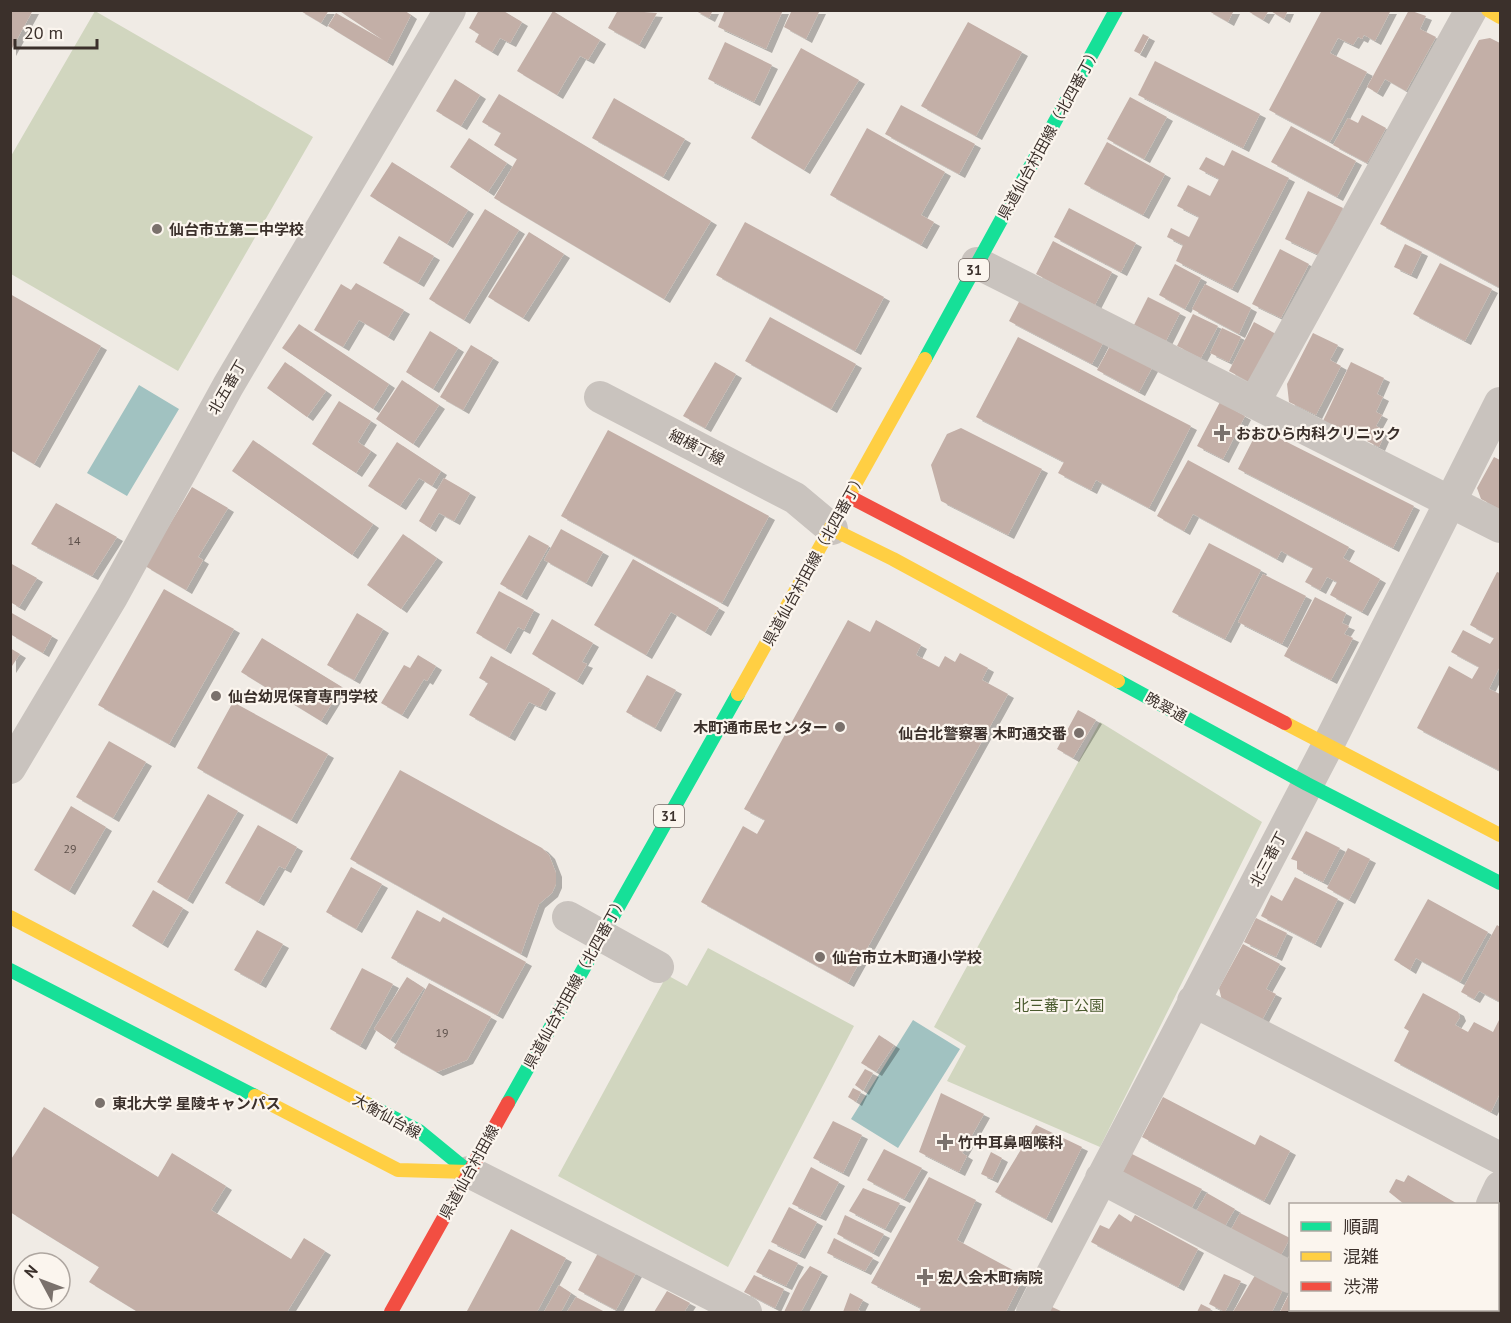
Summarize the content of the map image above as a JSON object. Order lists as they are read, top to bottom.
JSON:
{
  "streets": {
    "main road": [
      "県道仙台村田線（北四番丁）",
      "31",
      "晩翠通",
      "大衡仙台線",
      "県道仙台村田線"
    ],
    "street": ["北五番丁", "細横丁線", "北三番丁"]
  },
  "crossings": [
    ["県道仙台村田線（北四番丁）", "細横丁線"],
    ["県道仙台村田線（北四番丁）", "晩翠通"],
    ["県道仙台村田線（北四番丁）", "県道仙台村田線"],
    ["細横丁線", "晩翠通"],
    ["晩翠通", "北三番丁"],
    ["大衡仙台線", "県道仙台村田線"]
  ],
  "parks": ["北三蕃丁公園"],
  "places": {
    "other": [
      "仙台市立第二中学校",
      "仙台幼児保育専門学校",
      "木町通市民センター",
      "仙台北警察署 木町通交番",
      "仙台市立木町通小学校",
      "東北大学 星陵キャンパス"
    ],
    "health": ["おおひら内科クリニック", "竹中耳鼻咽喉科", "宏人会木町病院"]
  },
  "house_numbers": ["14", "29", "19"],
  "legend": ["順調", "混雑", "渋滞"],
  "scale_bar": "20 m",
  "north": "top left"
}
